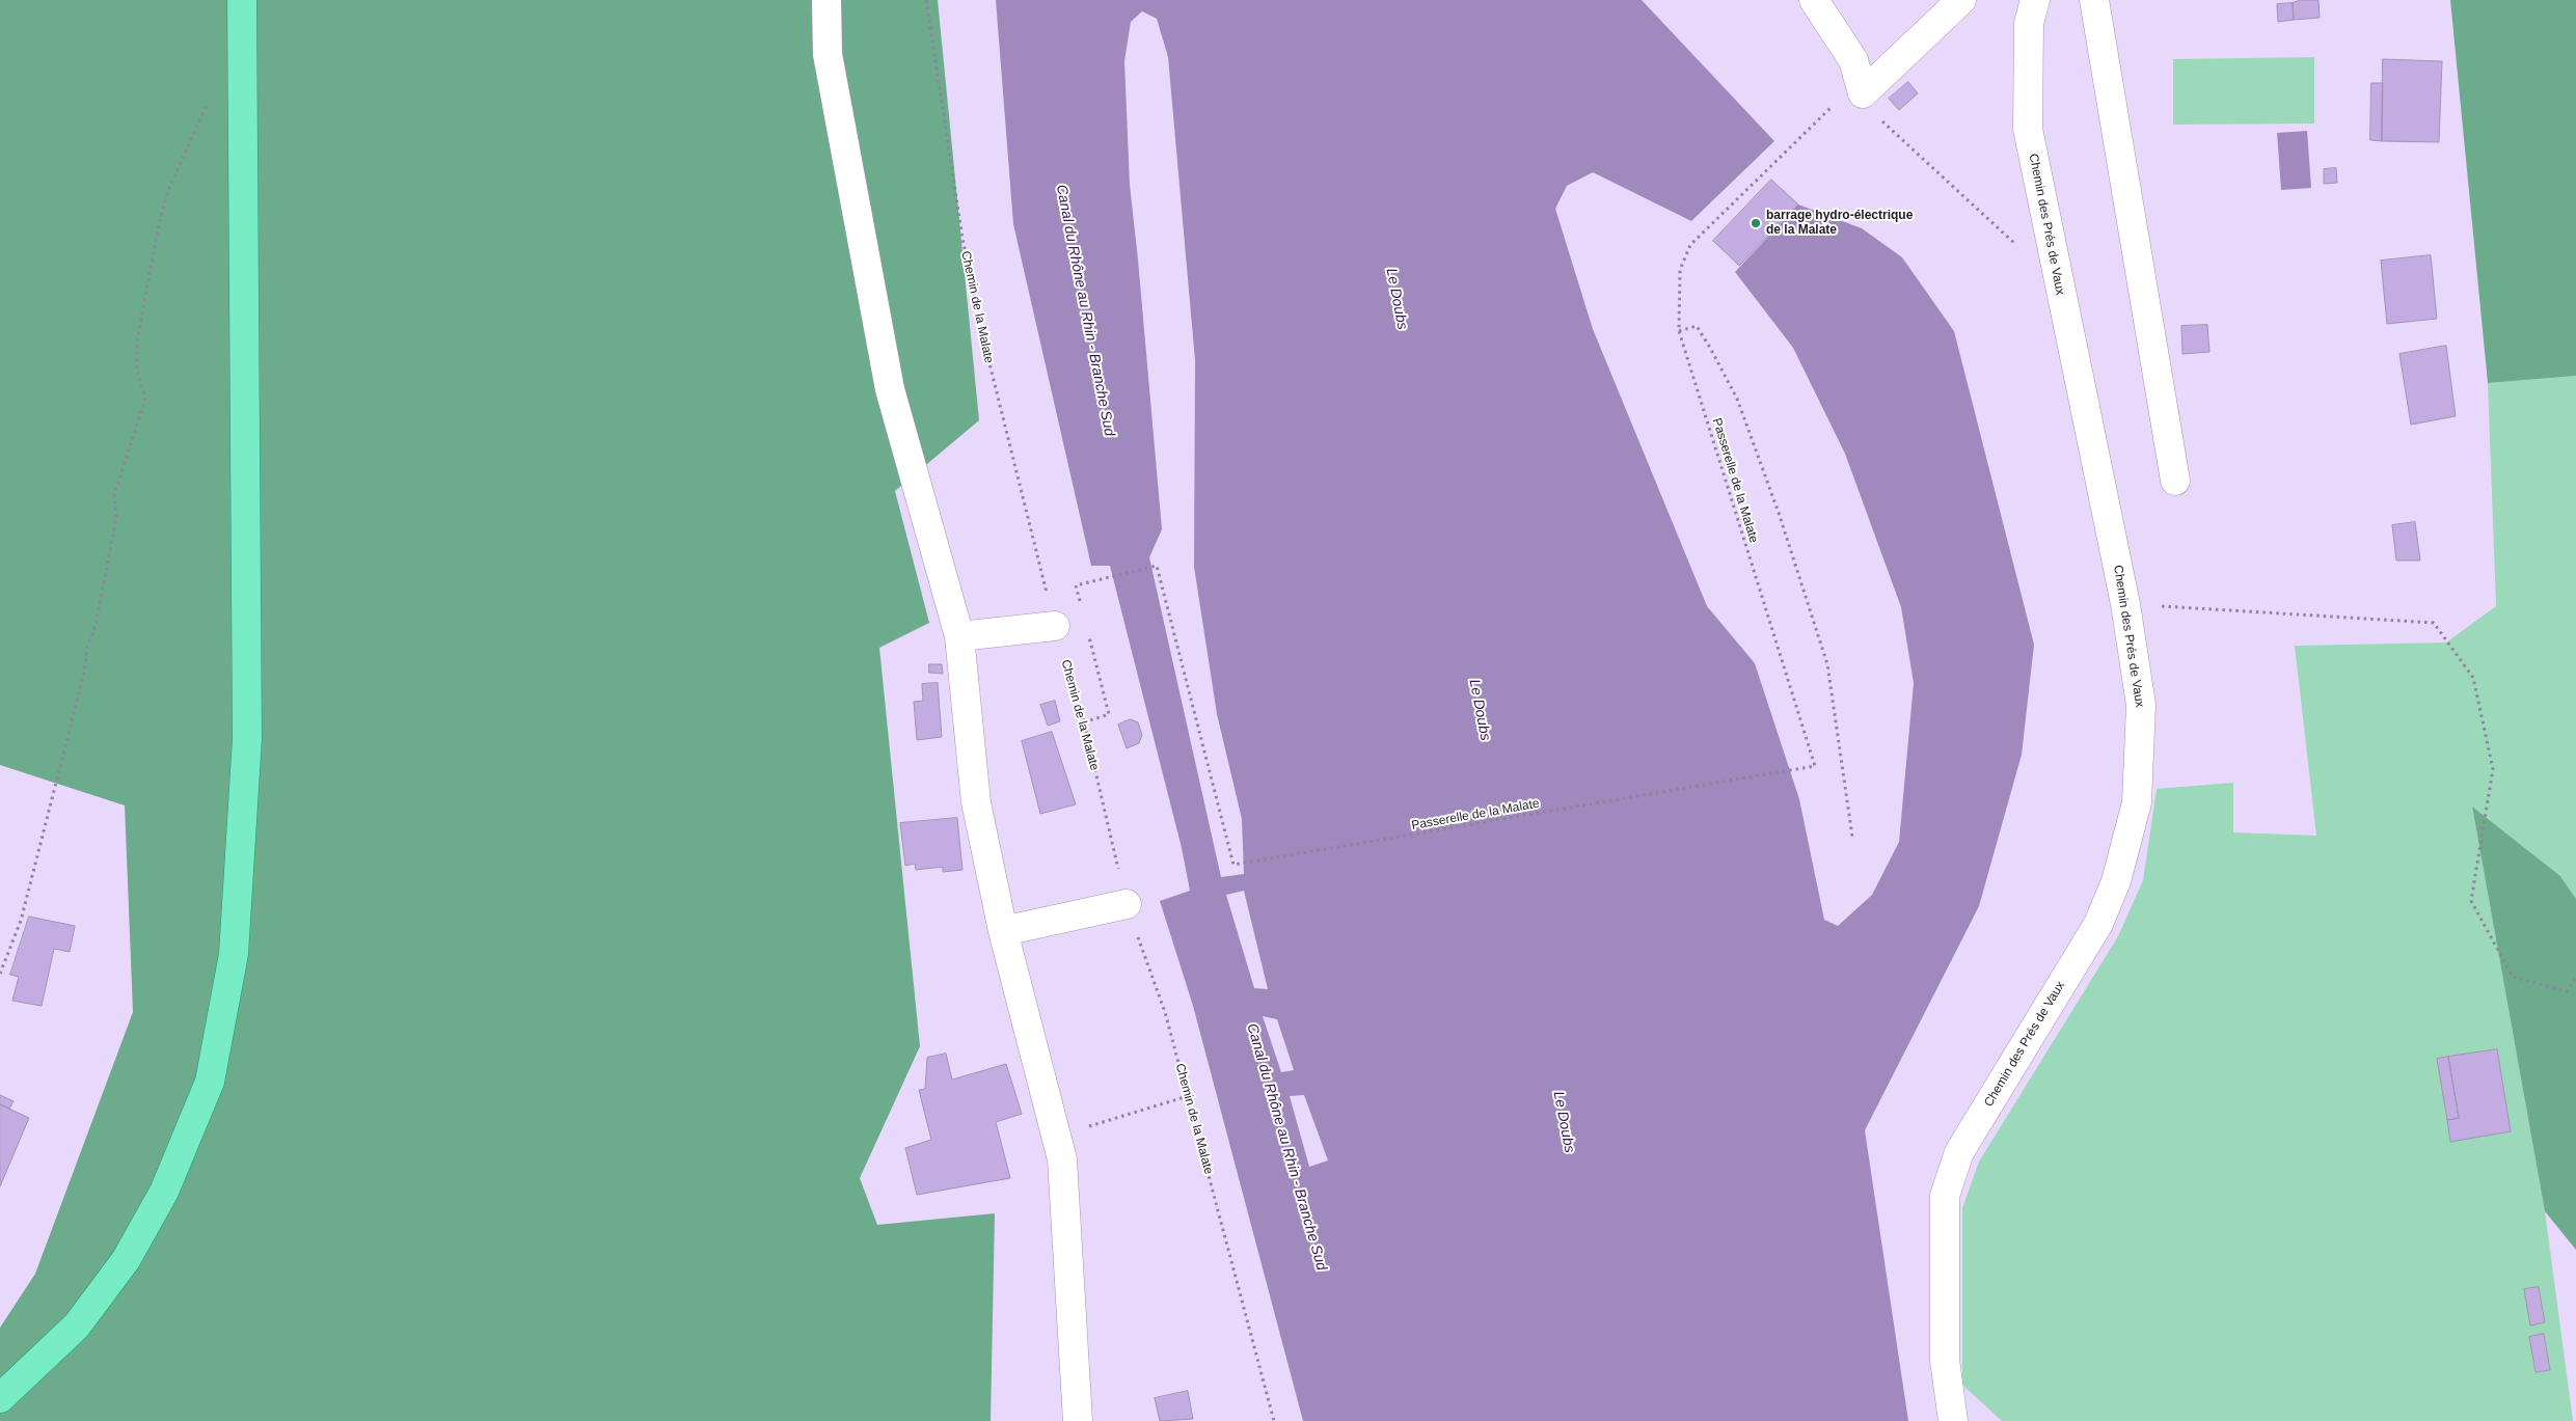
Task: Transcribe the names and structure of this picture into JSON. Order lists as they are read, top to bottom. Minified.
{"streets":{"street":["Chemin des Prés de Vaux"],"path":["Chemin de la Malate","Passerelle de la Malate"]},"water":["Le Doubs","Canal du Rhône au Rhin - Branche Sud"],"places":["barrage hydro-électrique de la Malate"]}
